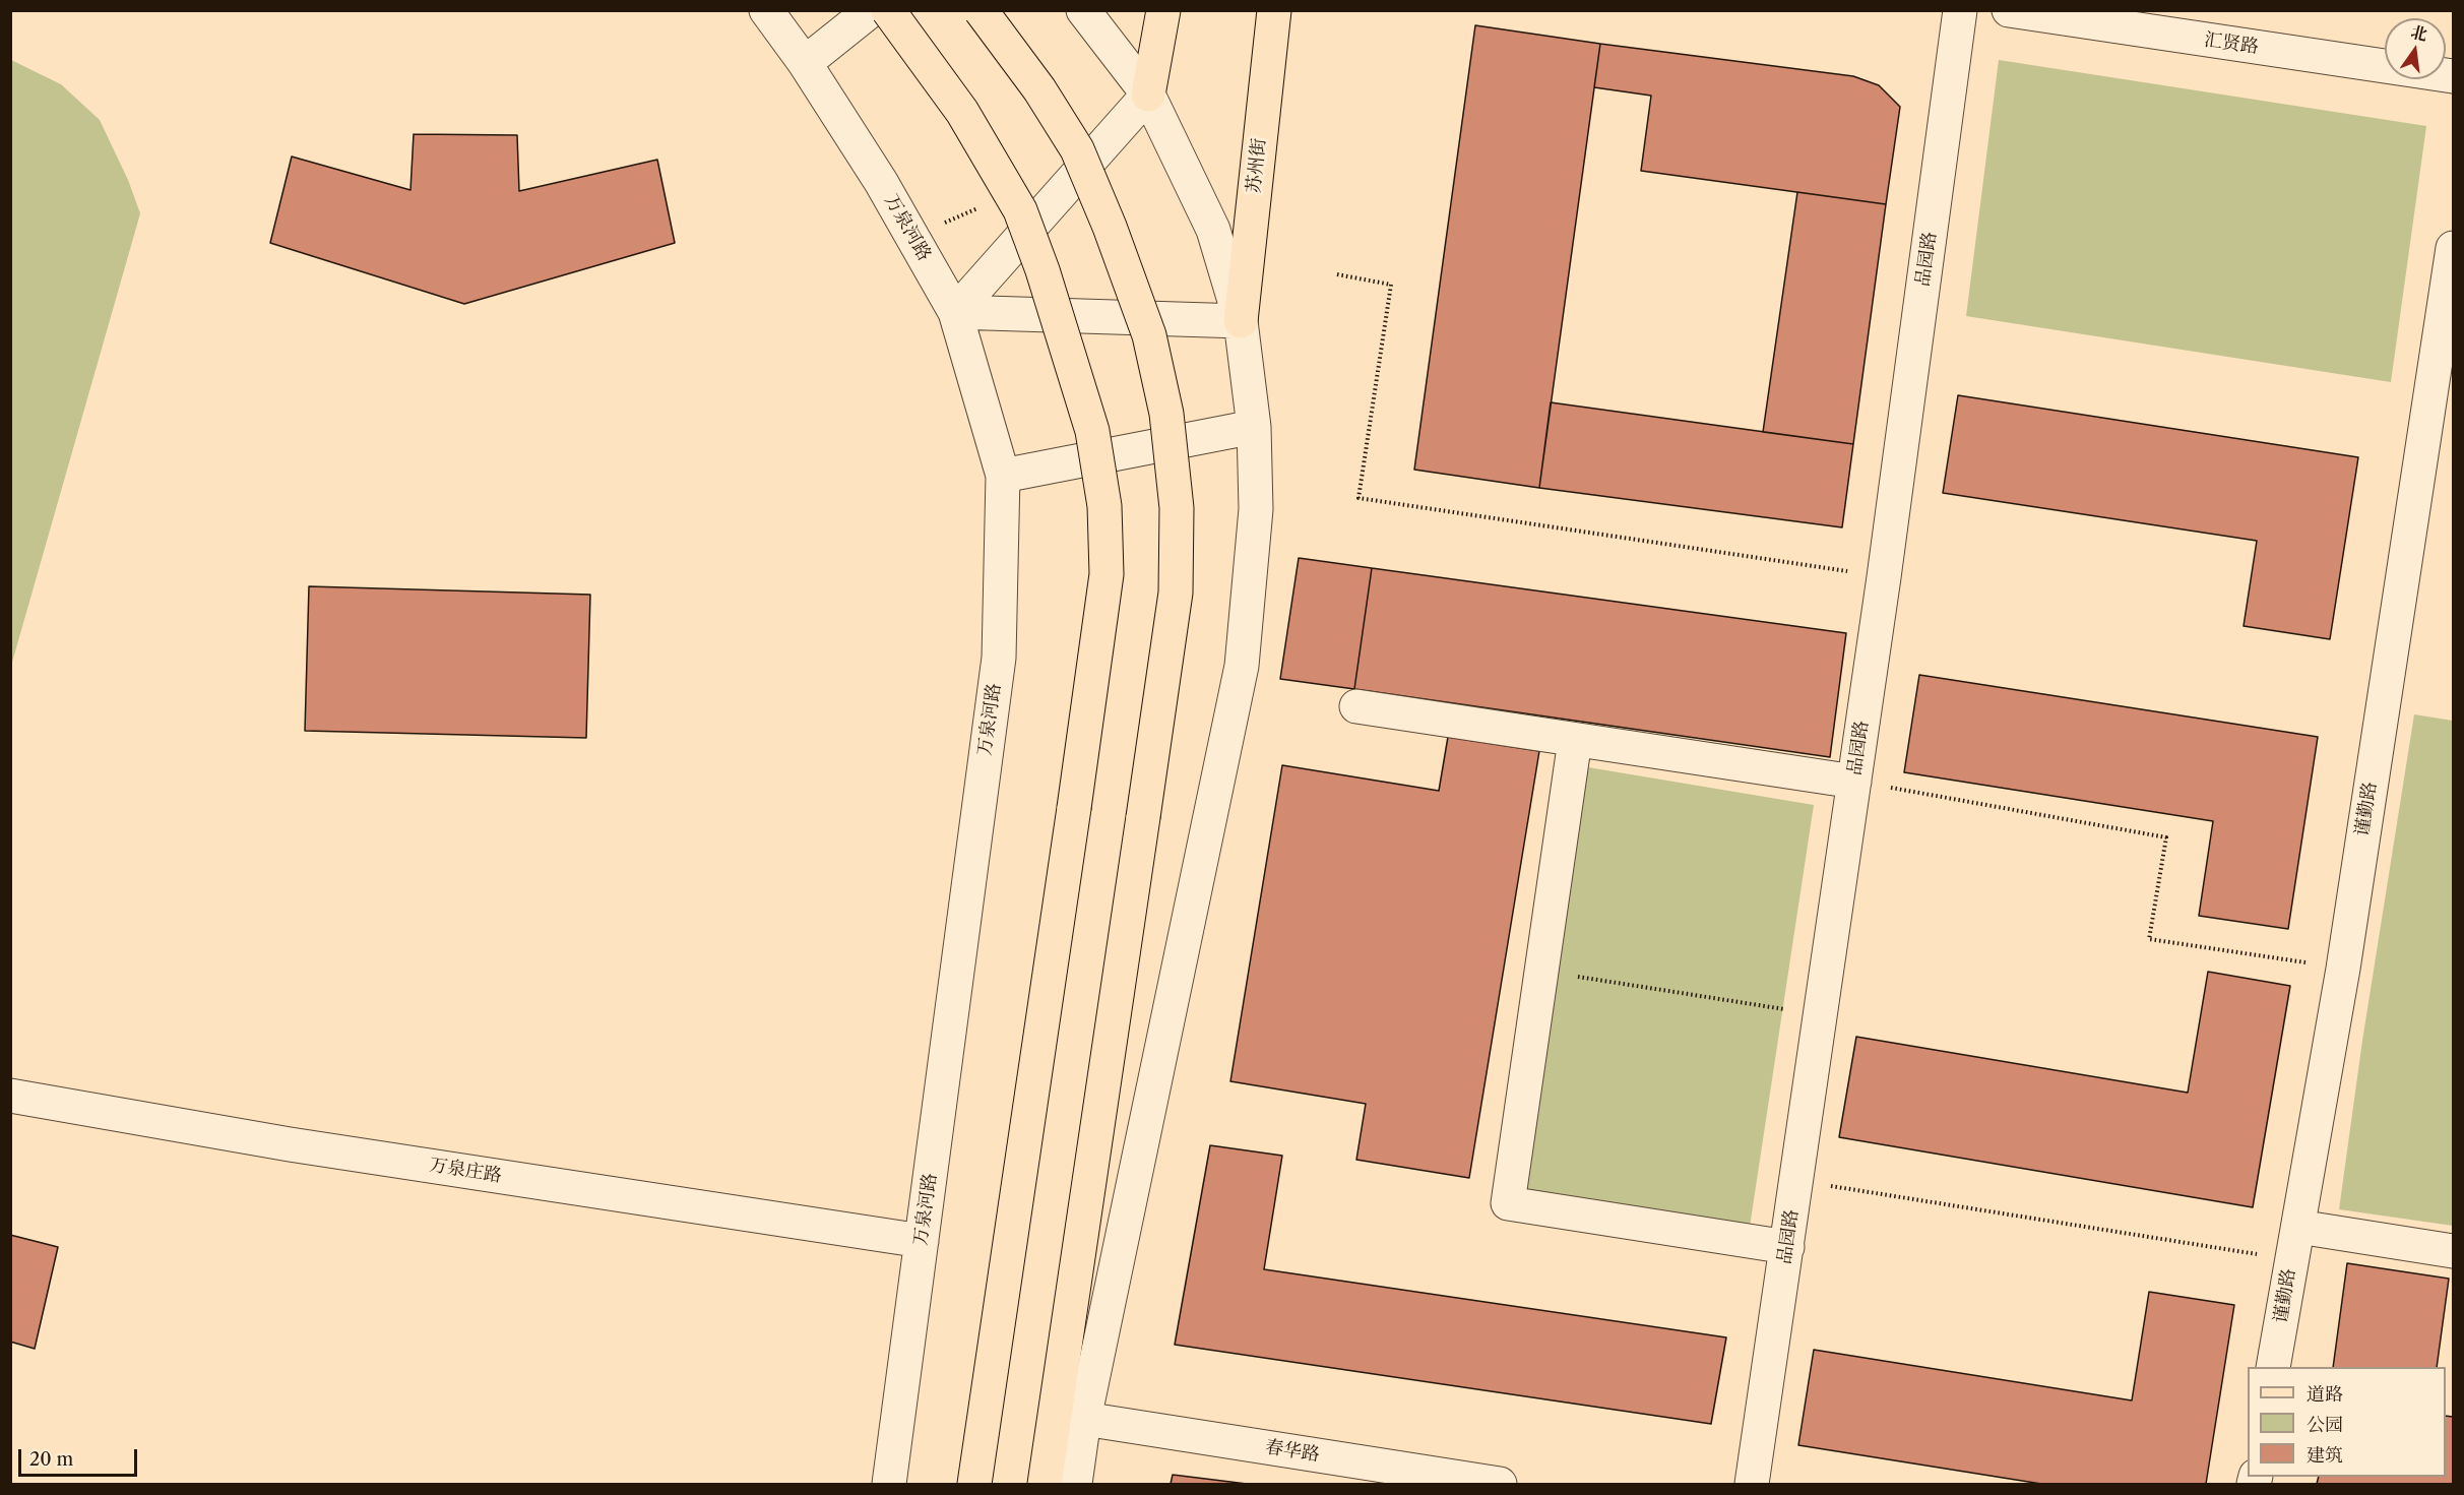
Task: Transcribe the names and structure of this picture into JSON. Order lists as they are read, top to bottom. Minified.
{"streets":{"main road":["苏州街"],"street":["汇贤路","万泉河路","品园路","谨勤路","万泉庄路","春华路"]},"crossings":[["万泉河路","万泉庄路"]],"legend":["道路","公园","建筑"],"scale_bar":"20 m","north":"top"}
